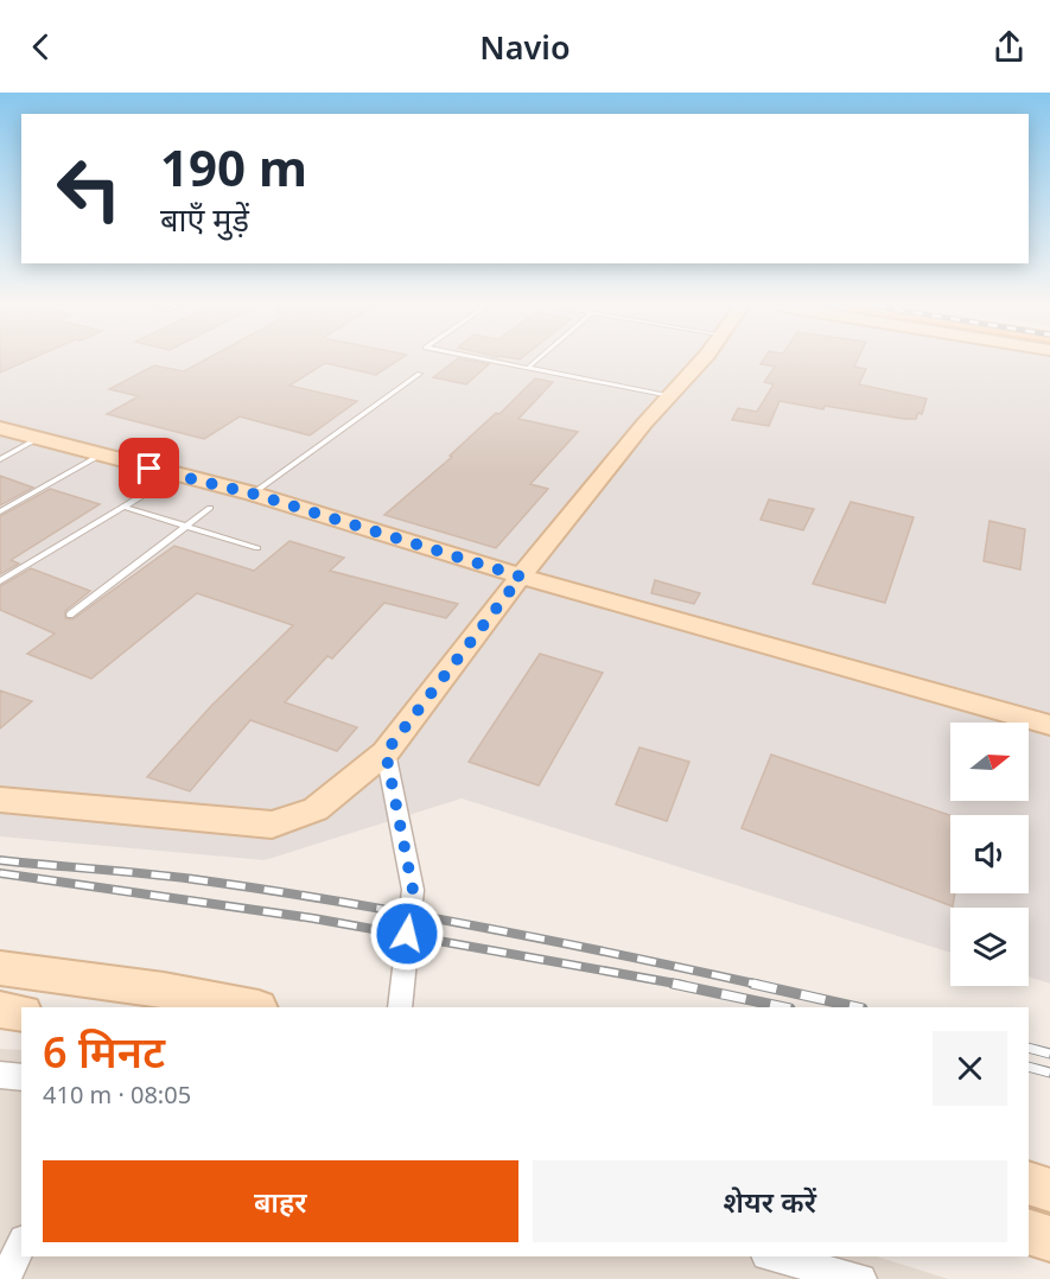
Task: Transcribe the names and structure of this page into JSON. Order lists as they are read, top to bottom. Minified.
{"north":"right","page":{"header":"Navio","turn":["190 m","बाएँ मुड़ें"],"heading":["6 मिनट","410 m · 08:05"],"buttons":["बाहर","शेयर करें"]}}
